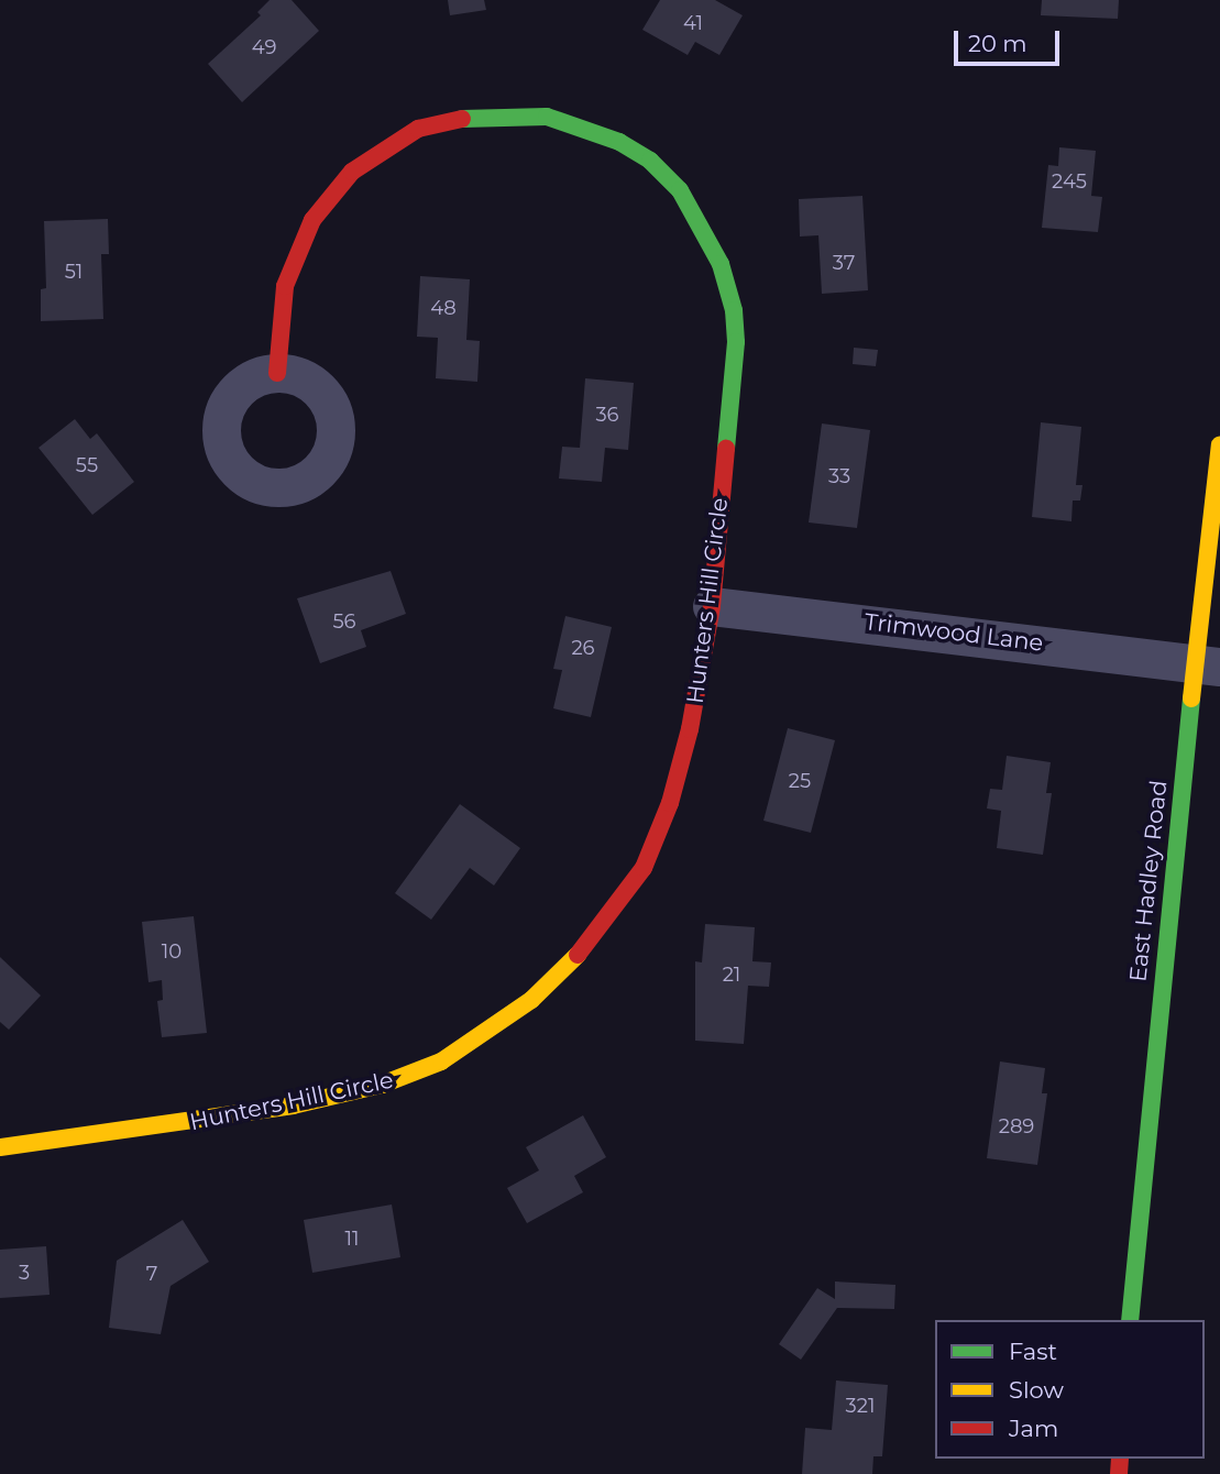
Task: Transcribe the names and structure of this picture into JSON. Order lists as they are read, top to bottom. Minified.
{"streets":{"street":["Hunters Hill Circle","Trimwood Lane","East Hadley Road"]},"crossings":[["Hunters Hill Circle","Trimwood Lane"],["Trimwood Lane","East Hadley Road"]],"house_numbers":["41","49","245","37","51","48","36","55","33","56","26","25","10","21","289","11","3","7","321"],"legend":["Fast","Slow","Jam"],"scale_bar":"20 m"}
